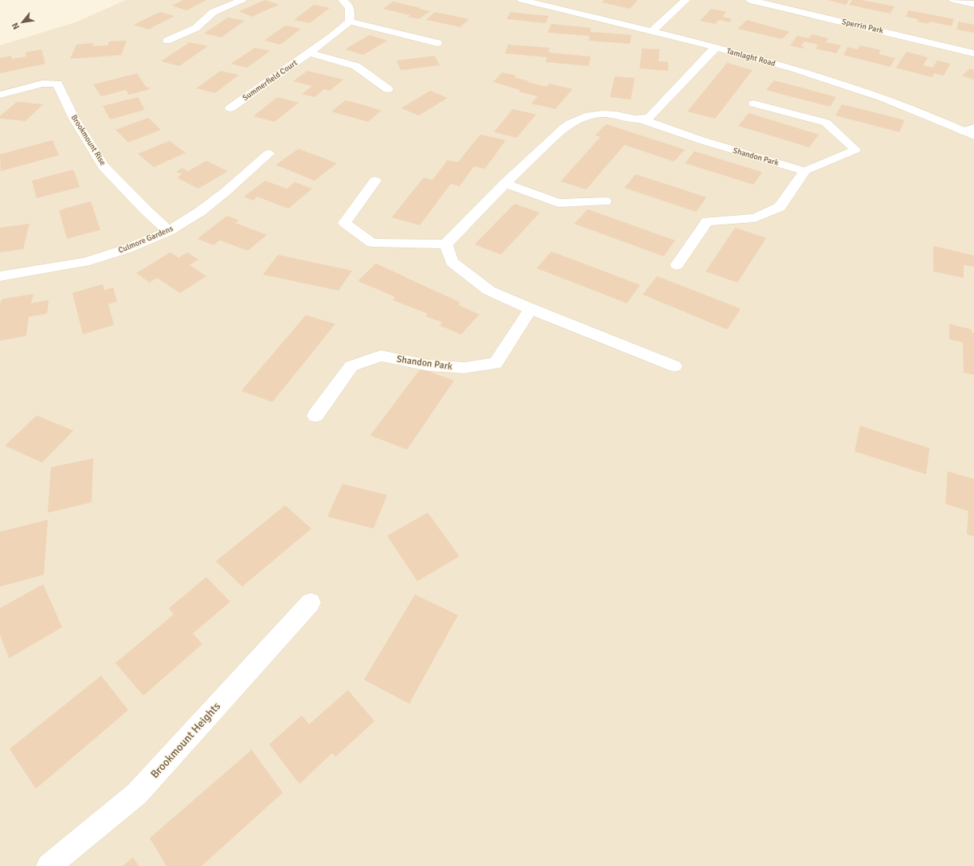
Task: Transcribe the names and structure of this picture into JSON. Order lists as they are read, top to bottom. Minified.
{"streets":{"street":["Sperrin Park","Tamlaght Road","Summerfield Court","Brookmount Rise","Shandon Park","Culmore Gardens","Brookmount Heights"]},"crossings":[["Brookmount Rise","Culmore Gardens"]],"north":"bottom left"}
